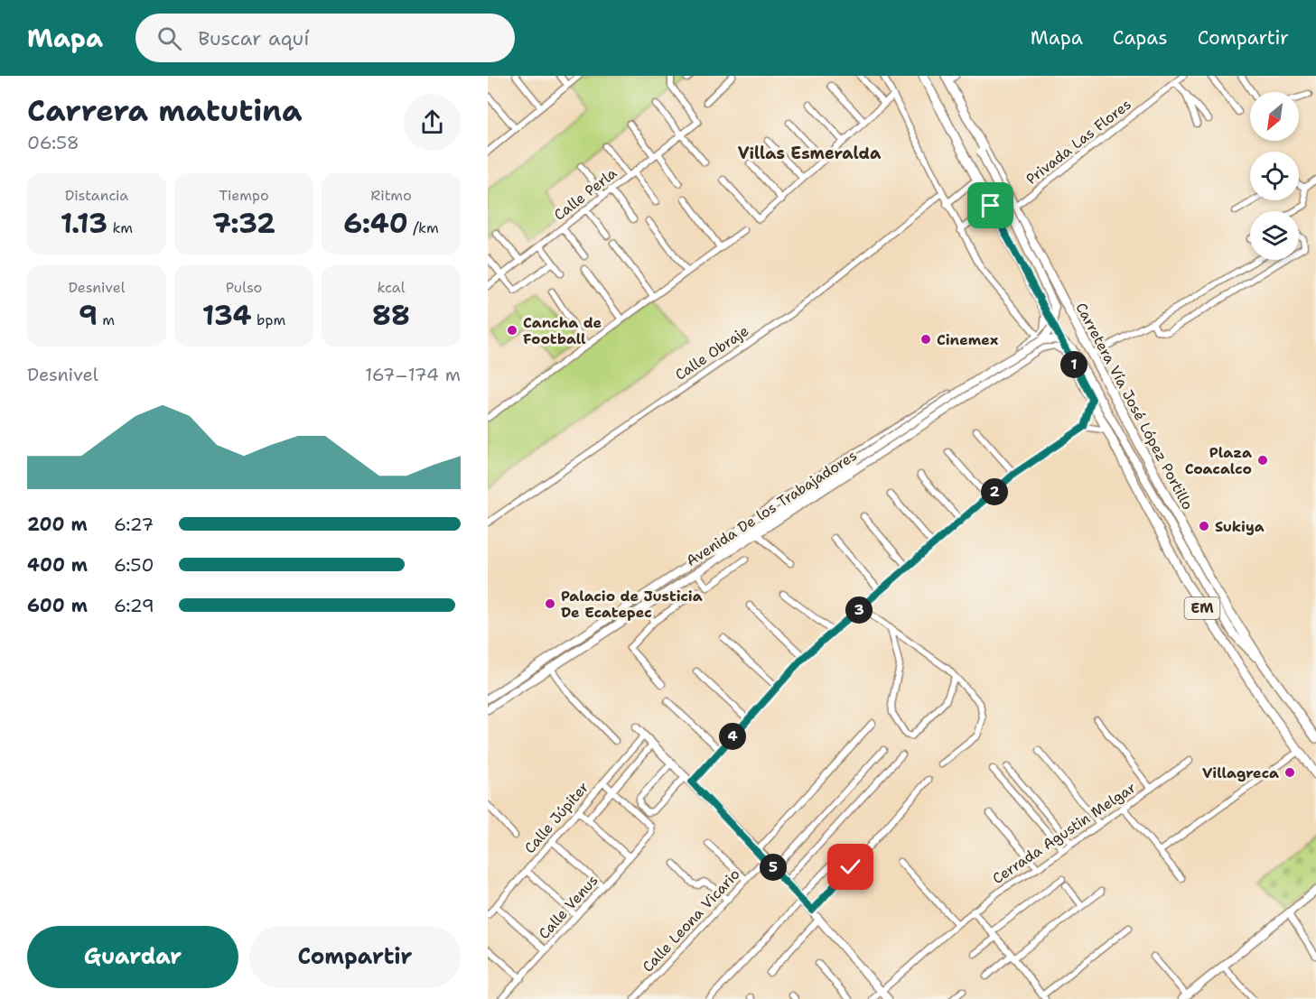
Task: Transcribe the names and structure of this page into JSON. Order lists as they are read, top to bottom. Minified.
{"streets":{"main road":["Carretera Vía José López Portillo","Avenida De los Trabajadores","EM"],"street":["Privada Las Flores","Calle Perla","Calle Obraje","Calle Júpiter","Cerrada Agustin Melgar","Calle Venus","Calle Leona Vicario"]},"crossings":[["Privada Las Flores","Carretera Vía José López Portillo"]],"districts":["Villas Esmeralda"],"places":["Cancha de Football","Cinemex","Plaza Coacalco","Sukiya","Palacio de Justicia De Ecatepec","Villagreca"],"north":"bottom left","page":{"header":"Mapa","search":"Buscar aquí","nav":["Mapa","Capas","Compartir"],"heading":["Carrera matutina","06:58"],"stats":[["Distancia","1.13 km"],["Tiempo","7:32"],["Ritmo","6:40 /km"],["Desnivel","9 m"],["Pulso","134 bpm"],["kcal","88"]],"pins":["1","2","3","4","5"],"chart":["Desnivel","167–174 m"],"list":[{"name":"200 m","note":"6:27"},{"name":"400 m","note":"6:50"},{"name":"600 m","note":"6:29"}],"buttons":["Guardar","Compartir"]}}
